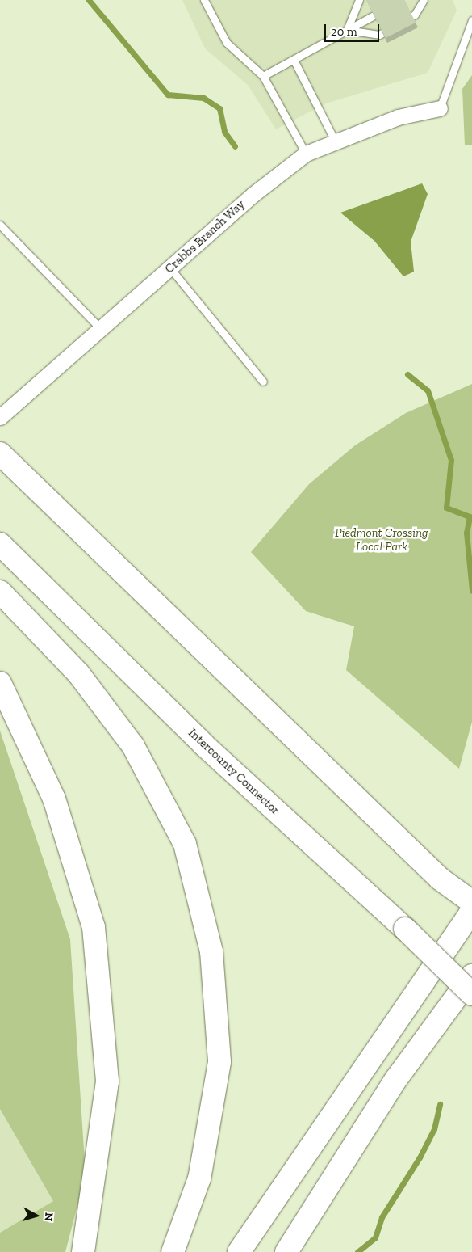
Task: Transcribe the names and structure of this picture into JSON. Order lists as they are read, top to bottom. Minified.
{"streets":{"highway":["Intercounty Connector"],"street":["Crabbs Branch Way"]},"parks":["Piedmont Crossing Local Park"],"scale_bar":"20 m","north":"right"}
